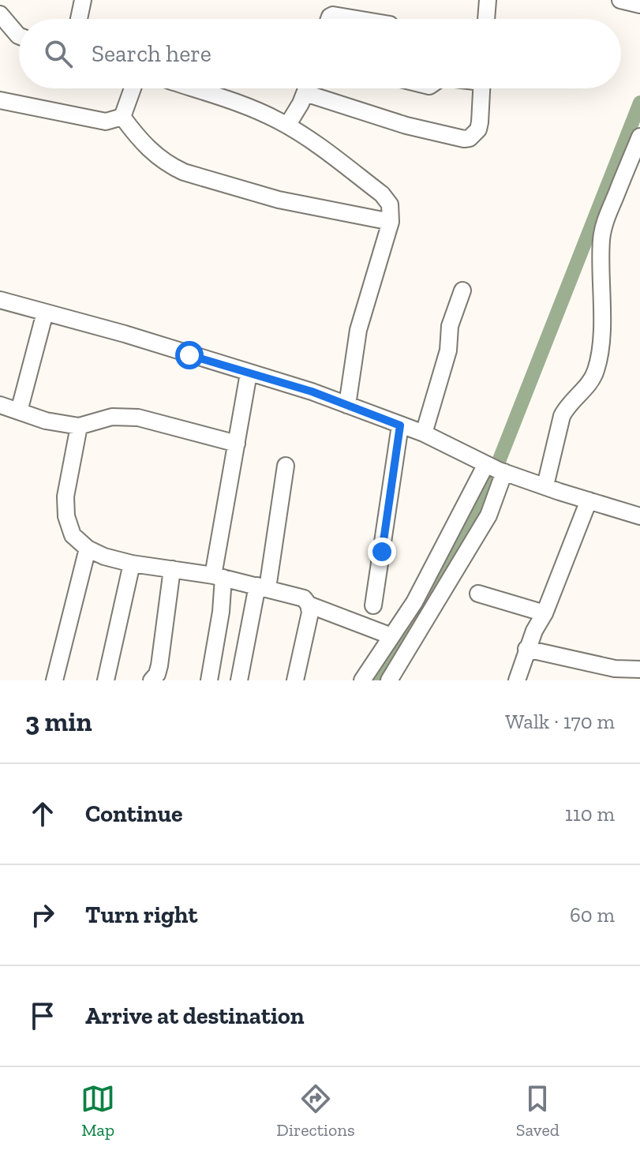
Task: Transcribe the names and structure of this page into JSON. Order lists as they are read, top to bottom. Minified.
{"page":{"search":"Search here","heading":["3 min","Walk · 170 m"],"list":[["Continue","110 m"],["Turn right","60 m"],"Arrive at destination"],"nav":["Map","Directions","Saved"]}}
